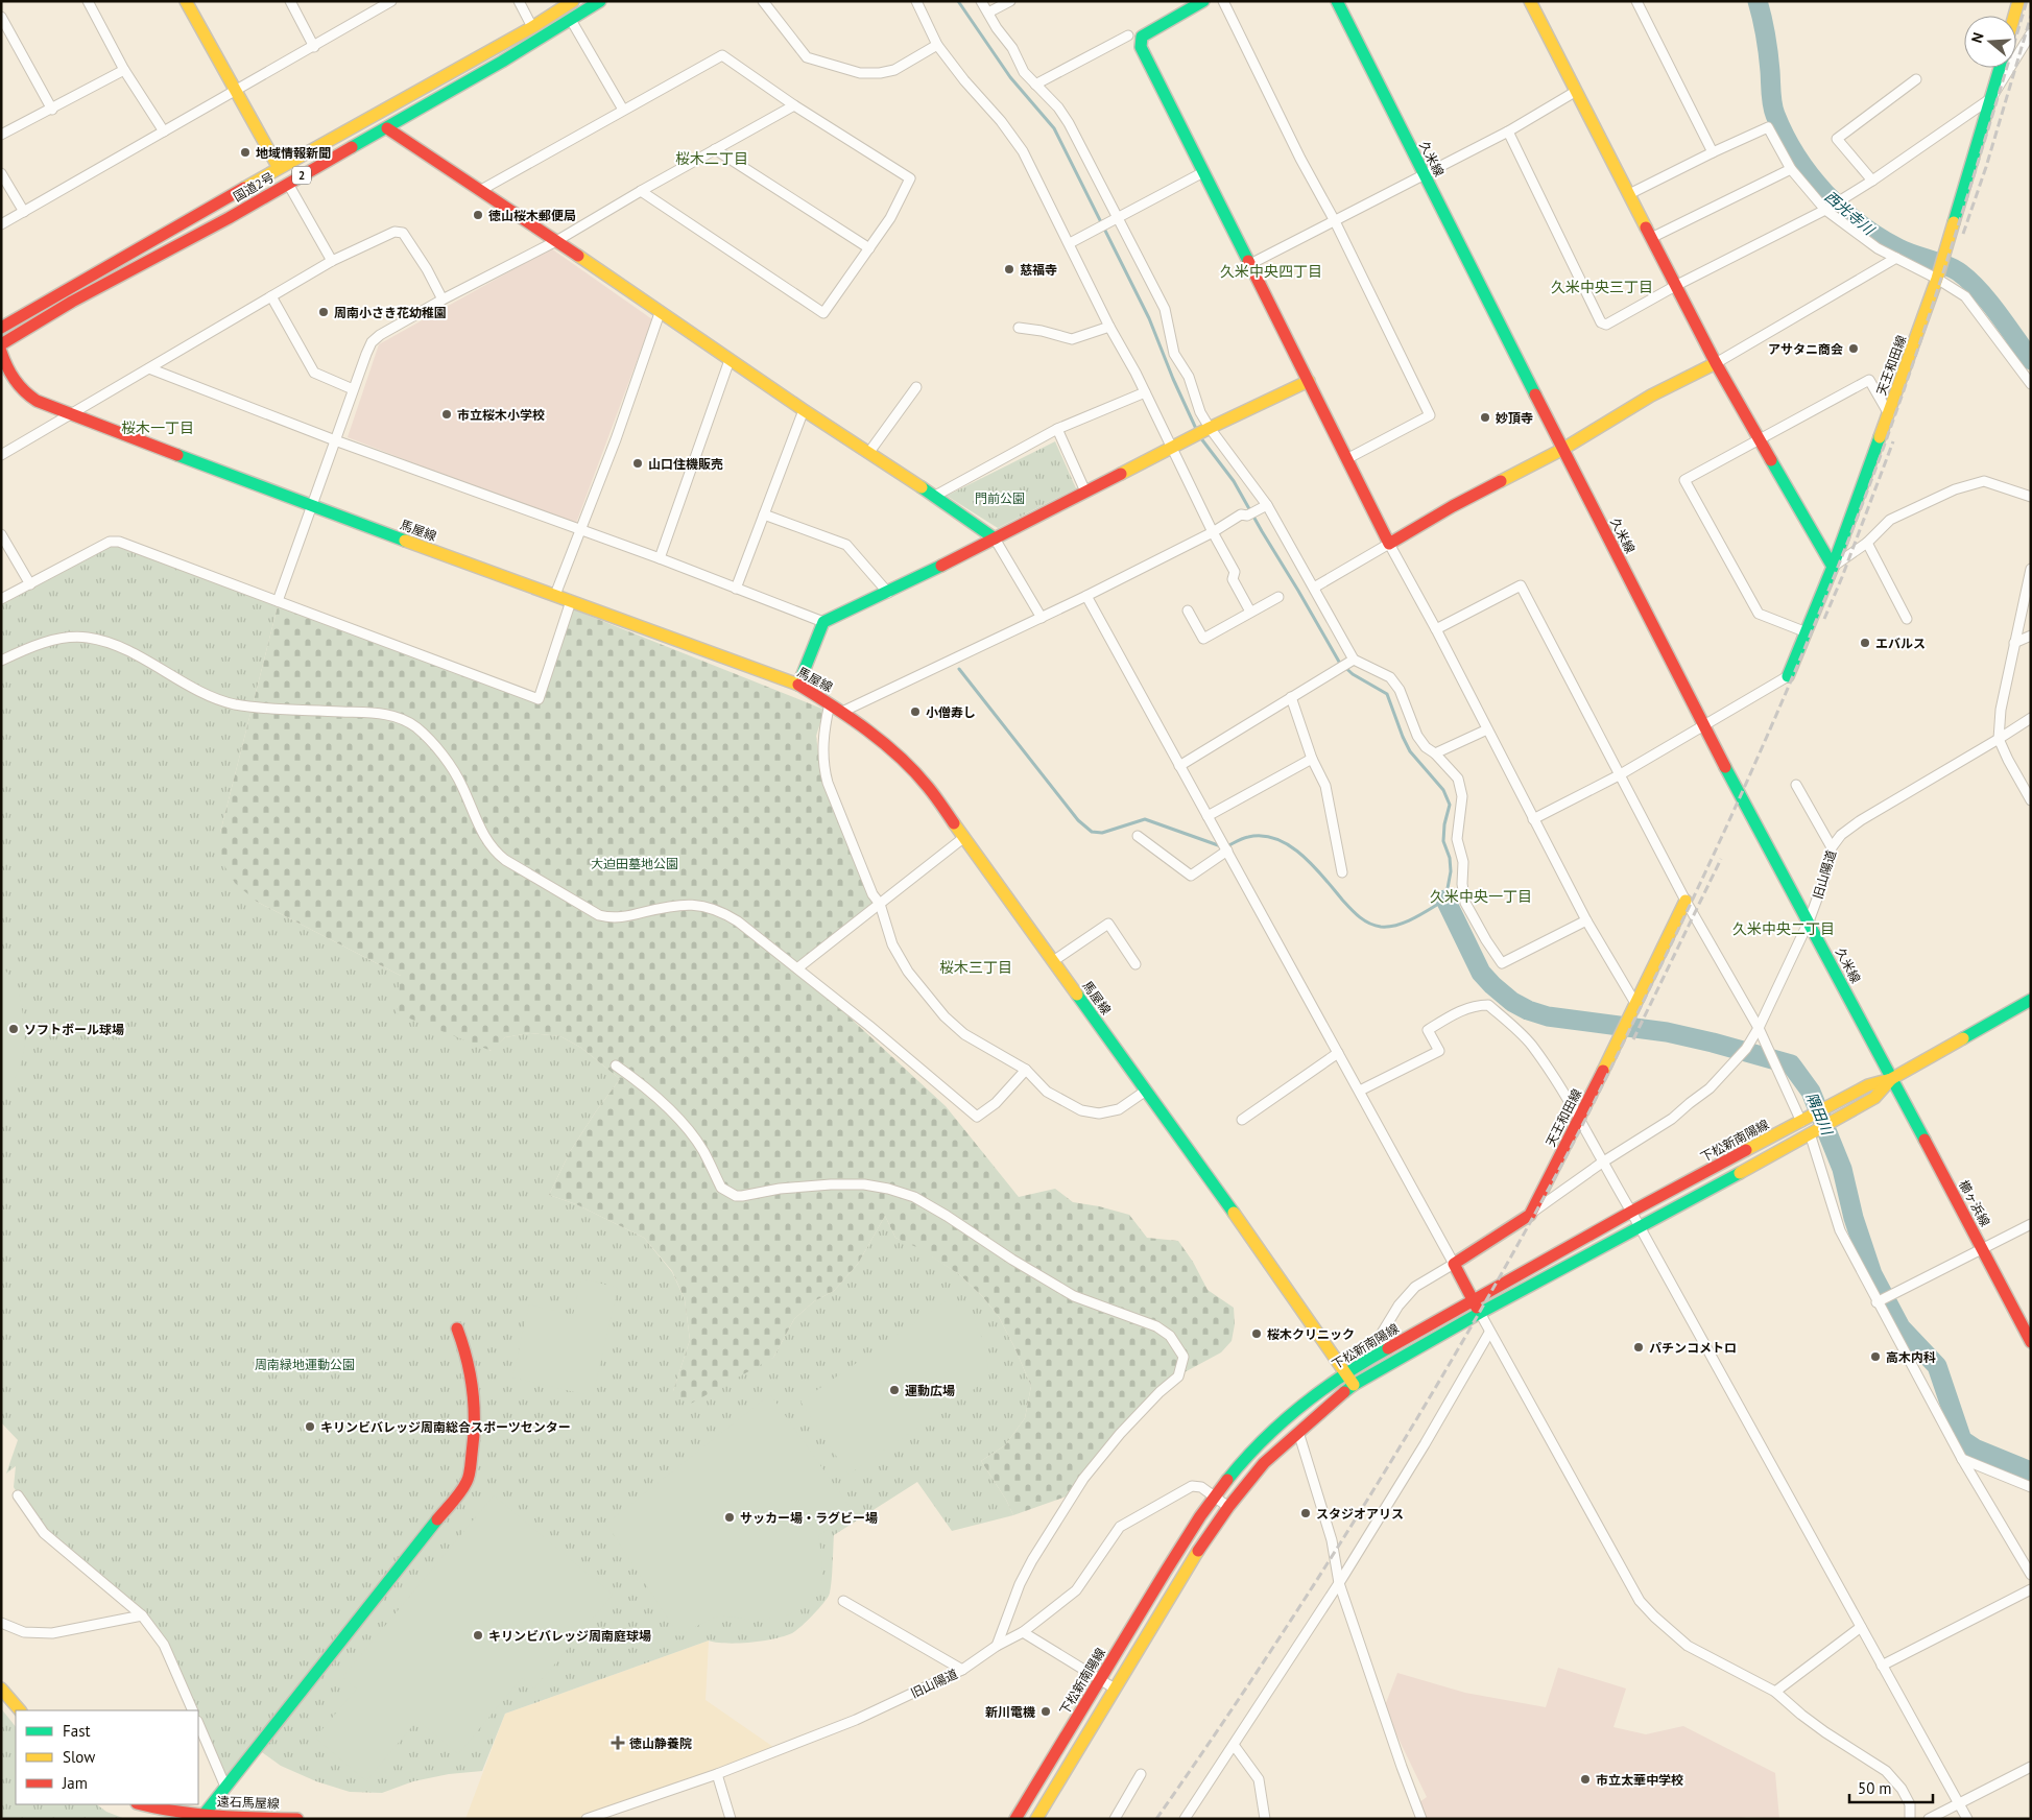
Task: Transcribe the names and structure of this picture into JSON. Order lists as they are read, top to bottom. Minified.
{"streets":{"main road":["久米線","2","国道2号","天王和田線","馬屋線","下松新南陽線","櫛ヶ浜線","遠石馬屋線"],"street":["旧山陽道"]},"crossings":[["久米線","旧山陽道"],["久米線","下松新南陽線"],["久米線","櫛ヶ浜線"],["天王和田線","旧山陽道"],["馬屋線","下松新南陽線"],["旧山陽道","下松新南陽線"],["下松新南陽線","櫛ヶ浜線"]],"districts":["桜木二丁目","久米中央四丁目","久米中央三丁目","桜木一丁目","久米中央一丁目","久米中央二丁目","桜木三丁目"],"water":["西光寺川","隅田川"],"parks":["門前公園","大迫田墓地公園","周南緑地運動公園"],"places":{"other":["地域情報新聞","徳山桜木郵便局","慈福寺","周南小さき花幼稚園","アサタニ商会","市立桜木小学校","妙頂寺","山口住機販売","エバルス","小僧寿し","ソフトボール球場","桜木クリニック","パチンコメトロ","高木内科","運動広場","キリンビバレッジ周南総合スポーツセンター","スタジオアリス","サッカー場・ラグビー場","キリンビバレッジ周南庭球場","新川電機","市立太華中学校"],"health":["徳山静養院"]},"legend":["Fast","Slow","Jam"],"scale_bar":"50 m","north":"left"}
